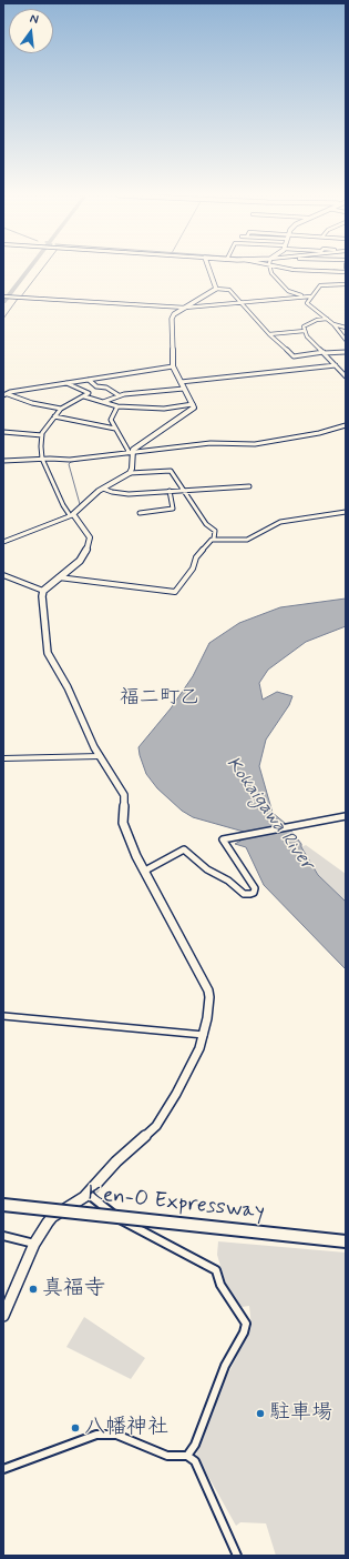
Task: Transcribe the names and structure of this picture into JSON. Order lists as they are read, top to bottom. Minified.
{"streets":{"highway":["Ken-O Expressway"]},"districts":["福二町乙"],"water":["Kokaigawa River"],"places":["真福寺","駐車場","八幡神社"],"north":"top"}
